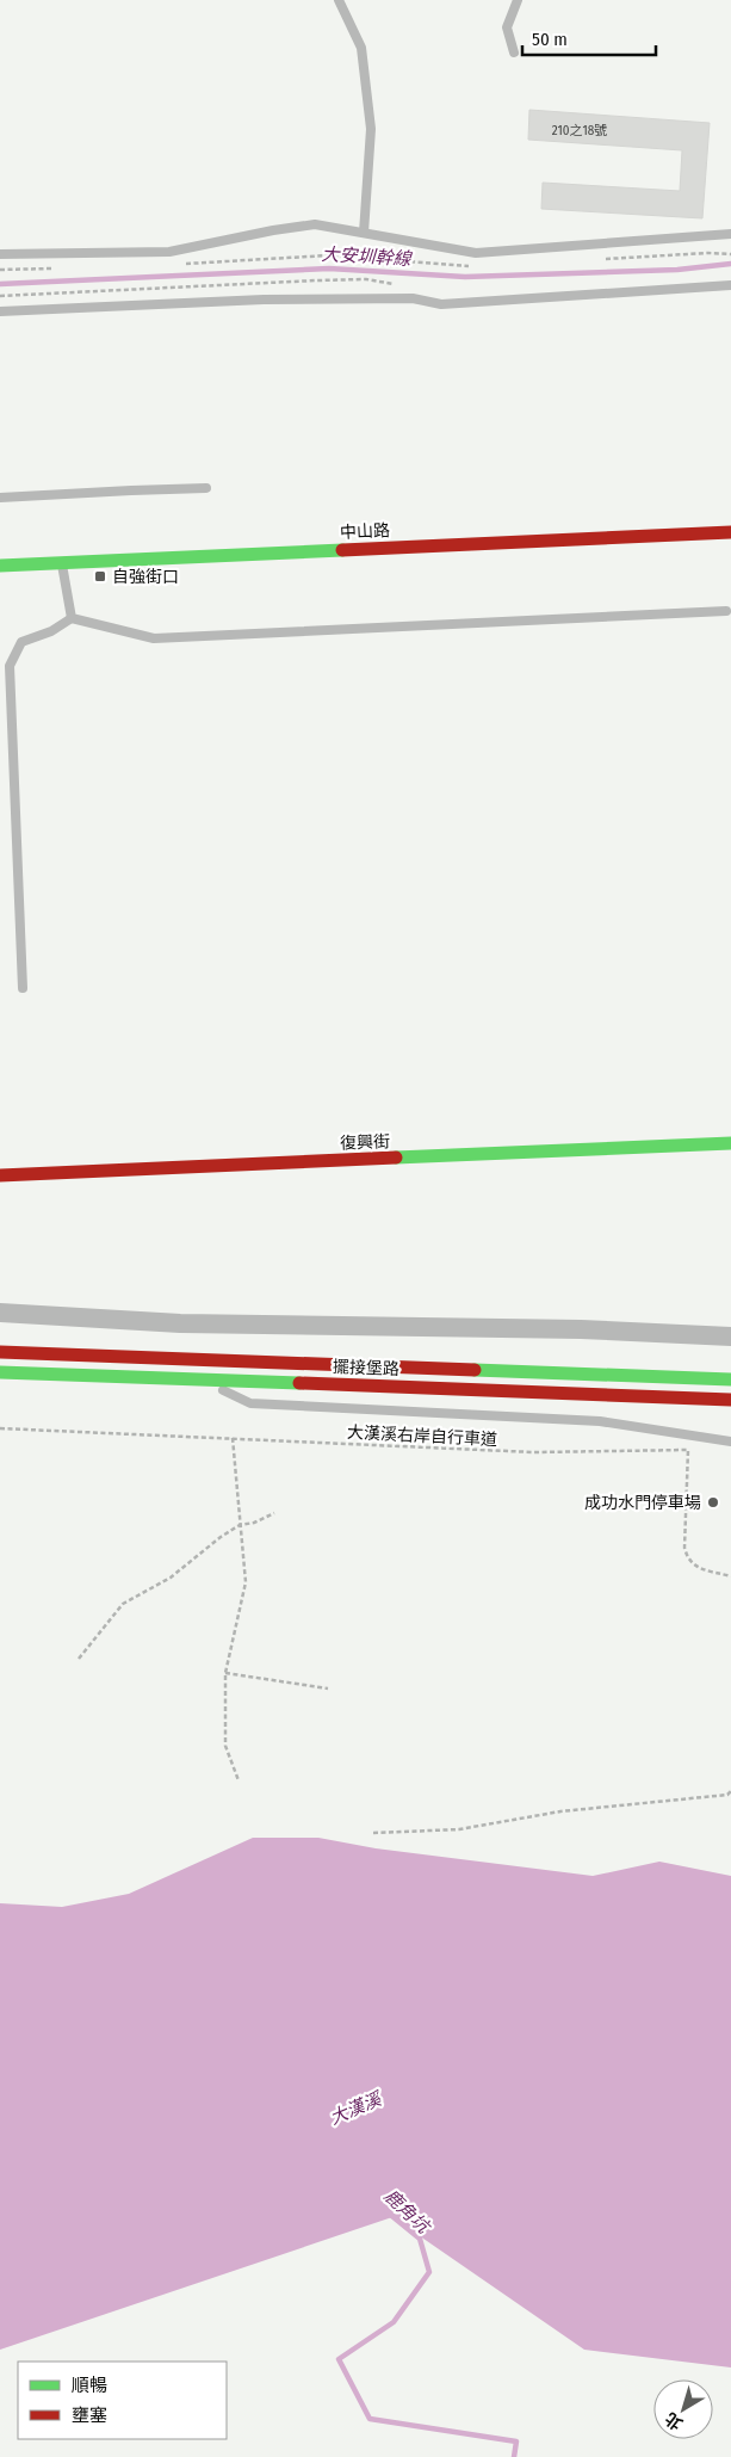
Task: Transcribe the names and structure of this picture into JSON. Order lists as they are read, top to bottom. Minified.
{"streets":{"street":["中山路","復興街","擺接堡路"],"path":["大漢溪右岸自行車道"]},"water":["大安圳幹線","大漢溪","鹿角坑"],"places":{"transit":["自強街口"],"other":["成功水門停車場"]},"house_numbers":["210之18號"],"legend":["順暢","壅塞"],"scale_bar":"50 m","north":"bottom left"}
